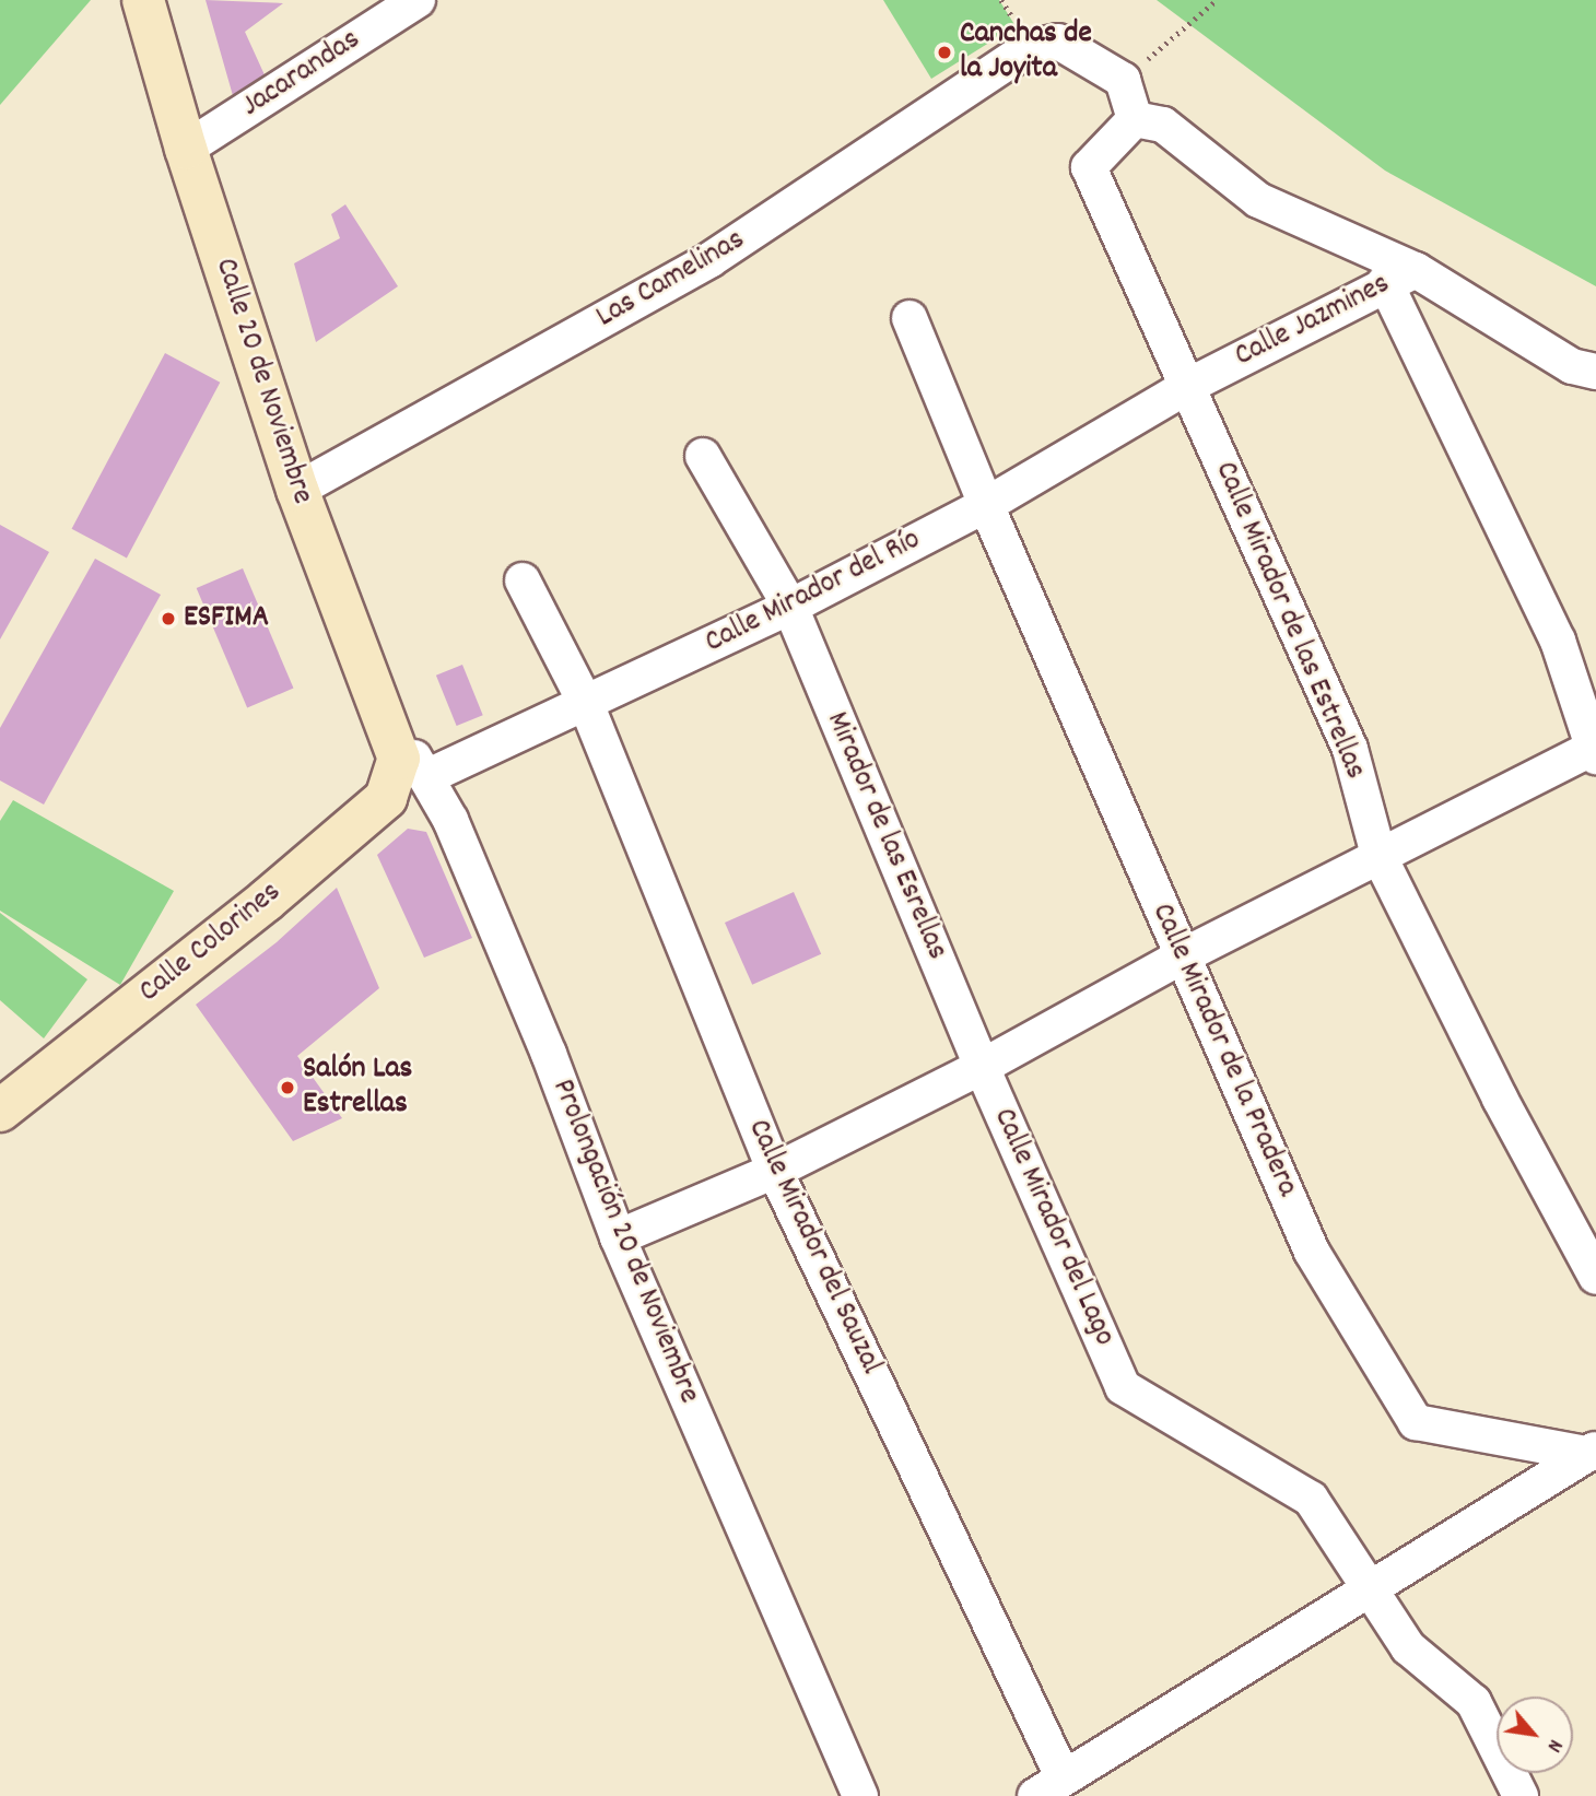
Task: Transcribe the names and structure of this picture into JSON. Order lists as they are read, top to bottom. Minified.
{"streets":{"main road":["Calle 20 de Noviembre","Calle Colorines"],"street":["Jacarandas","Las Camelinas","Calle Jazmines","Calle Mirador del Río","Calle Mirador de las Estrellas","Mirador de las Esrellas","Calle Mirador de la Pradera","Calle Mirador del Lago","Prolongación 20 de Noviembre","Calle Mirador del Sauzal"]},"crossings":[["Jacarandas","Calle 20 de Noviembre"],["Las Camelinas","Calle 20 de Noviembre"],["Calle Jazmines","Calle Mirador del Río"],["Calle Jazmines","Calle Mirador de las Estrellas"],["Calle 20 de Noviembre","Calle Mirador del Río"],["Calle 20 de Noviembre","Prolongación 20 de Noviembre"],["Calle Mirador del Río","Calle Mirador de las Estrellas"],["Calle Mirador del Río","Mirador de las Esrellas"],["Calle Mirador del Río","Calle Mirador de la Pradera"],["Calle Mirador del Río","Prolongación 20 de Noviembre"],["Calle Mirador del Río","Calle Mirador del Sauzal"],["Mirador de las Esrellas","Calle Mirador del Lago"]],"places":["Canchas de la Joyita","ESFIMA","Salón Las Estrellas"],"north":"bottom right"}
